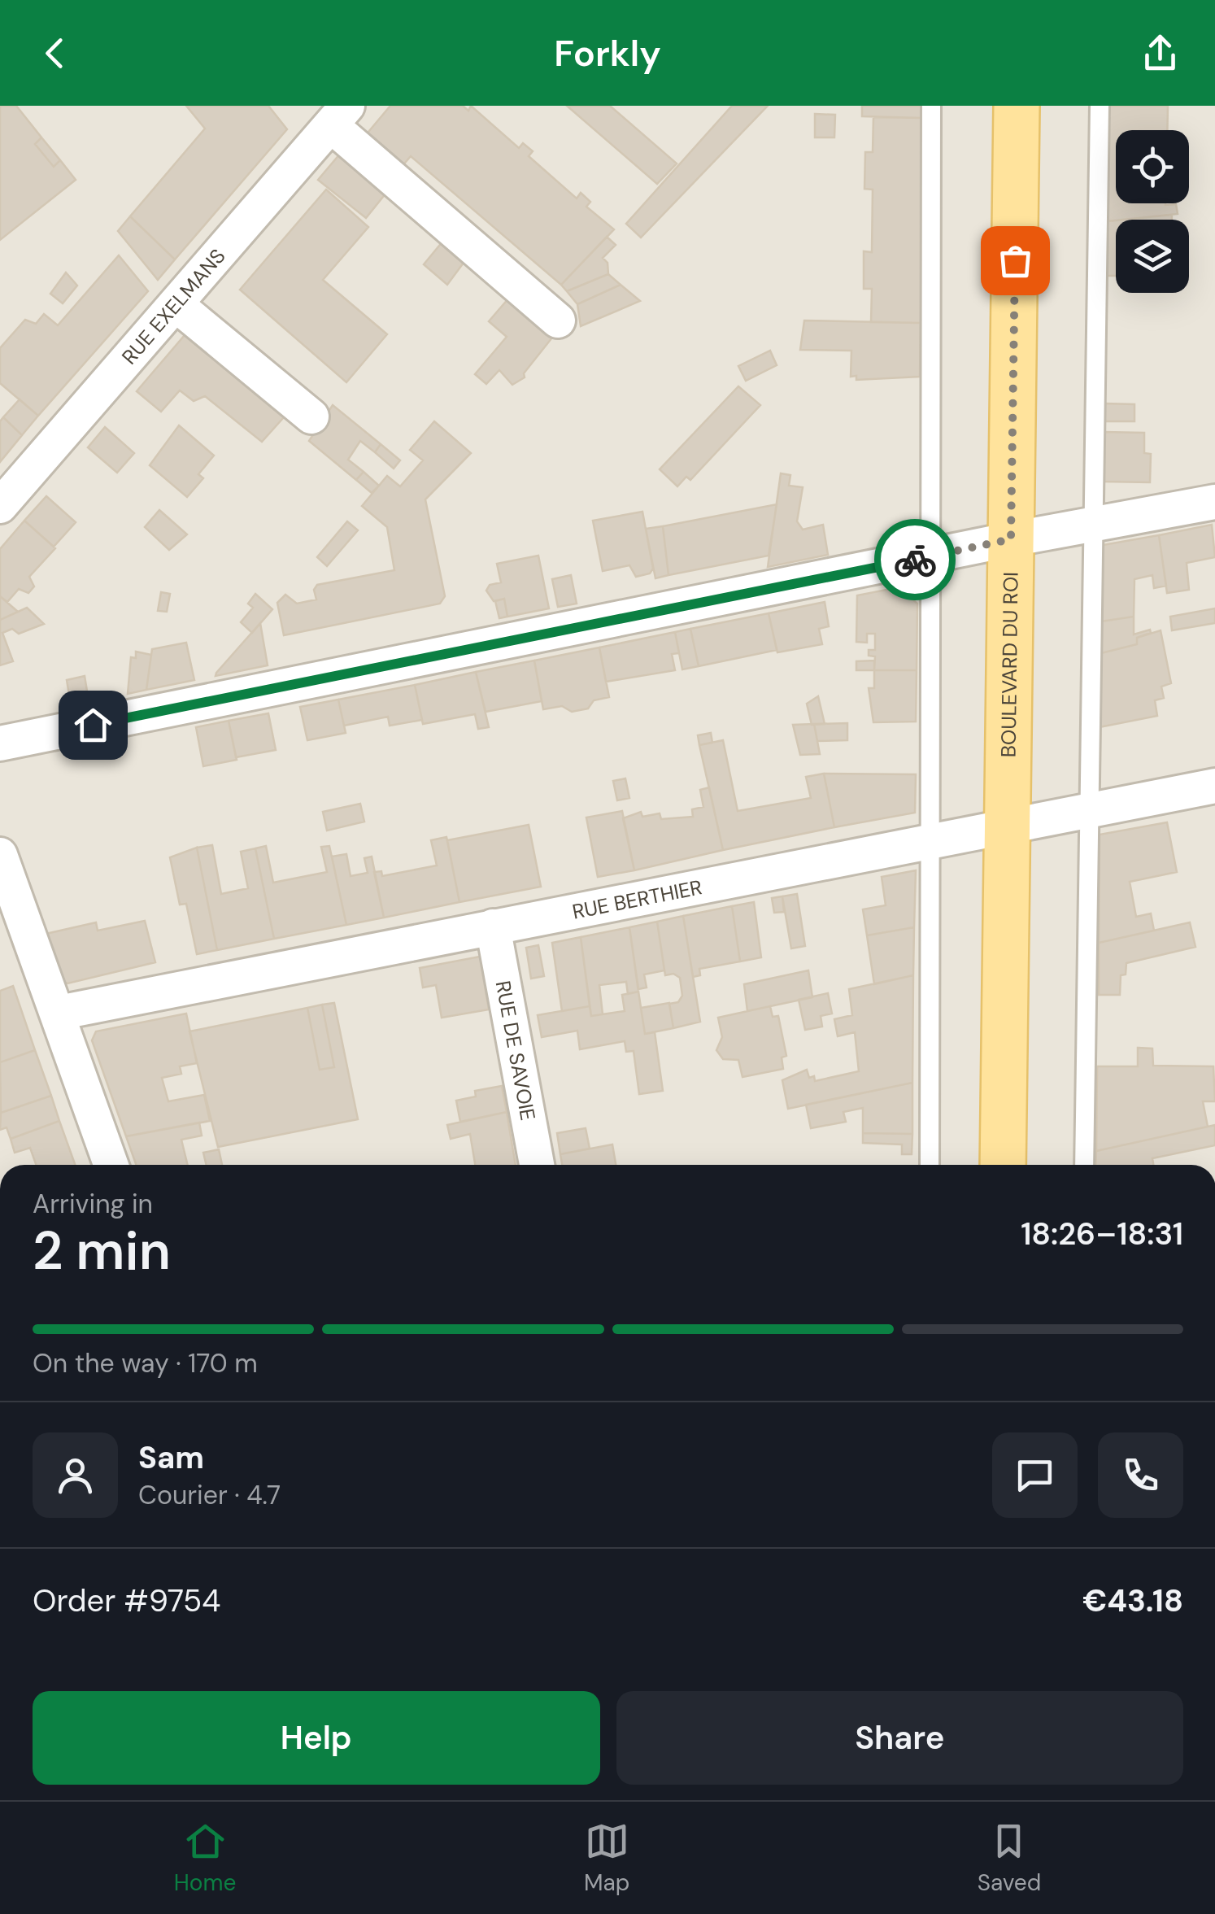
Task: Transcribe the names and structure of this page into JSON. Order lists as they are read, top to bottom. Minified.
{"streets":{"main road":["BOULEVARD DU ROI"],"street":["RUE EXELMANS","RUE BERTHIER","RUE DE SAVOIE"]},"crossings":[["BOULEVARD DU ROI","RUE BERTHIER"],["RUE BERTHIER","RUE DE SAVOIE"]],"page":{"header":"Forkly","heading":["2 min","Arriving in","18:26–18:31"],"panel":["Sam","Courier · 4.7","Order #9754","€43.18"],"bar":"On the way · 170 m","buttons":["Help","Share"],"tabs":["Home","Map","Saved"]}}
